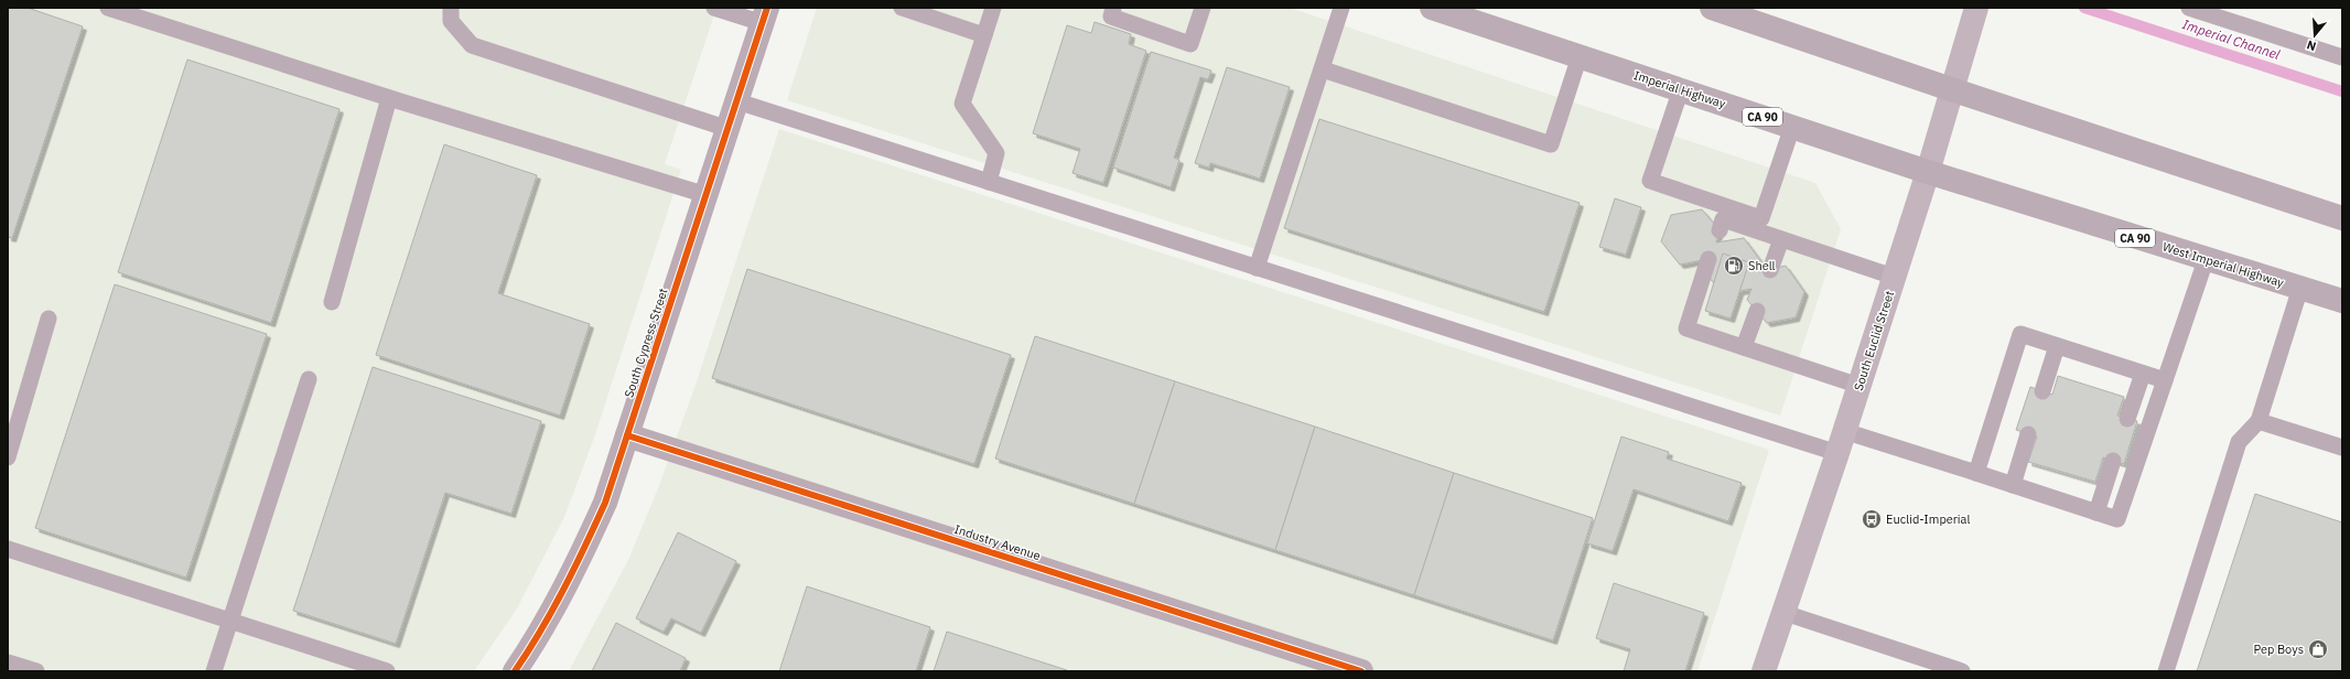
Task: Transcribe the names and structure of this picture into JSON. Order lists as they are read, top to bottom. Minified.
{"streets":{"main road":["Imperial Highway","CA 90","West Imperial Highway","South Euclid Street"],"street":["South Cypress Street","Industry Avenue"]},"crossings":[["Imperial Highway","West Imperial Highway"],["Imperial Highway","South Euclid Street"],["West Imperial Highway","South Euclid Street"],["South Cypress Street","Industry Avenue"]],"water":["Imperial Channel"],"places":{"fuel station":["Shell"],"bus stop":["Euclid-Imperial"],"shop":["Pep Boys"]},"north":"bottom"}
